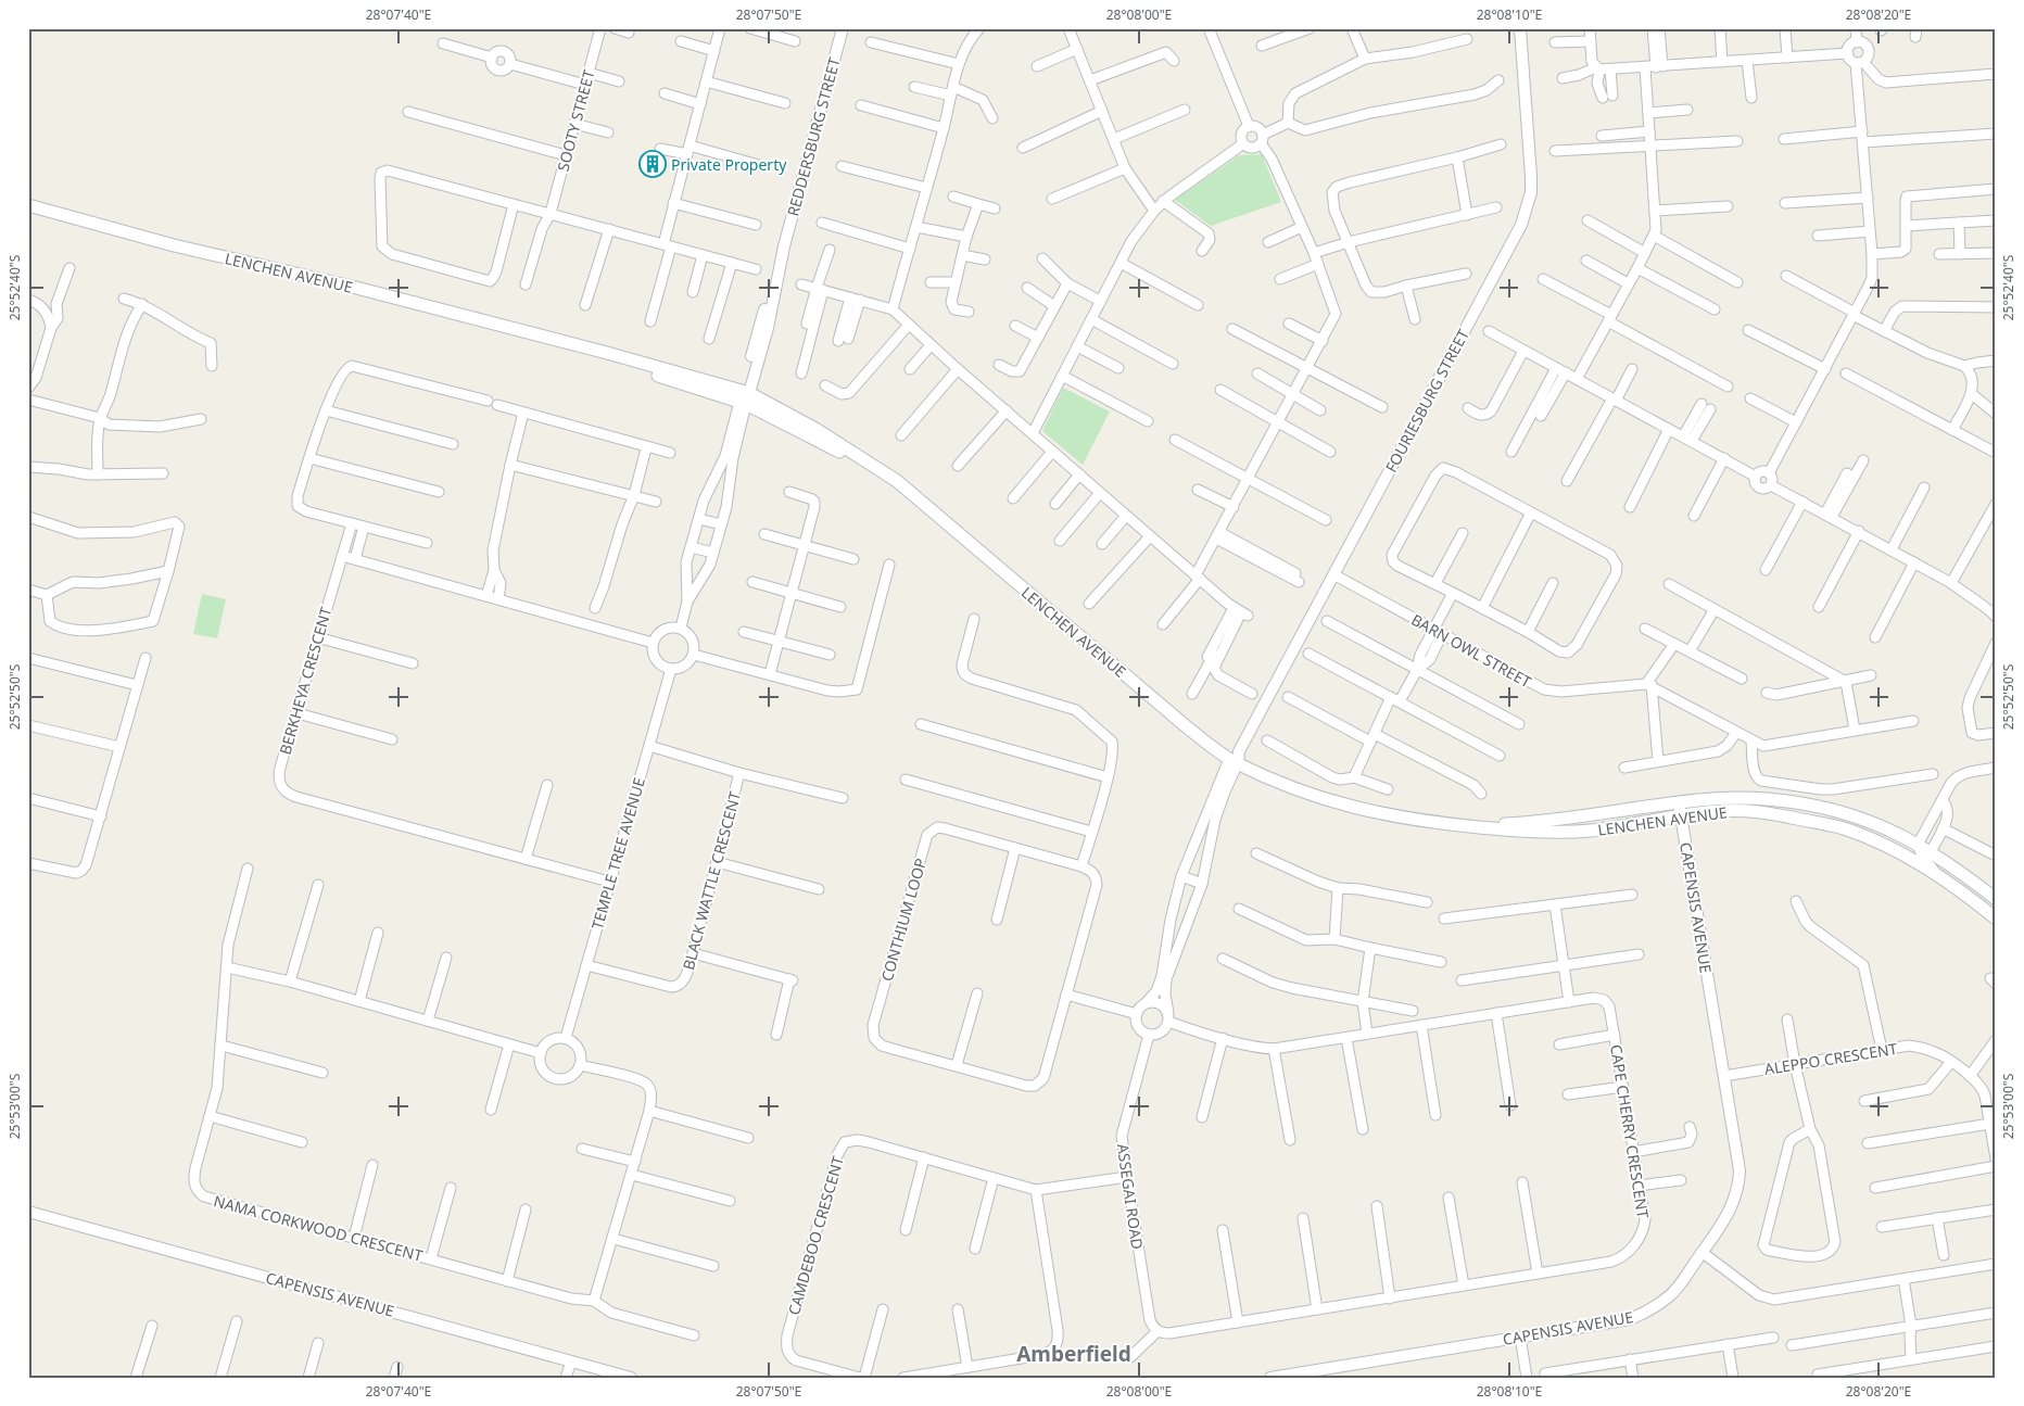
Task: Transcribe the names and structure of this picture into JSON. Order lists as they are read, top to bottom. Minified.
{"streets":{"main road":["LENCHEN AVENUE"],"street":["SOOTY STREET","REDDERSBURG STREET","FOURIESBURG STREET","BARN OWL STREET","BERKHEYA CRESCENT","TEMPLE TREE AVENUE","BLACK WATTLE CRESCENT","CAPENSIS AVENUE","CONTHIUM LOOP","ALEPPO CRESCENT","CAPE CHERRY CRESCENT","ASSEGAI ROAD","NAMA CORKWOOD CRESCENT","CAMDEBOO CRESCENT"]},"crossings":[["REDDERSBURG STREET","LENCHEN AVENUE"],["LENCHEN AVENUE","FOURIESBURG STREET"],["LENCHEN AVENUE","CAPENSIS AVENUE"],["FOURIESBURG STREET","BARN OWL STREET"],["BERKHEYA CRESCENT","TEMPLE TREE AVENUE"],["TEMPLE TREE AVENUE","BLACK WATTLE CRESCENT"],["CAPENSIS AVENUE","ALEPPO CRESCENT"],["CAPE CHERRY CRESCENT","ASSEGAI ROAD"],["ASSEGAI ROAD","CAMDEBOO CRESCENT"]],"districts":["Amberfield"],"places":{"building":["Private Property"]},"coordinates":["28°07'40\"E","28°07'50\"E","28°08'00\"E","28°08'10\"E","28°08'20\"E","25°52'40\"S","25°52'50\"S","25°53'00\"S"]}
